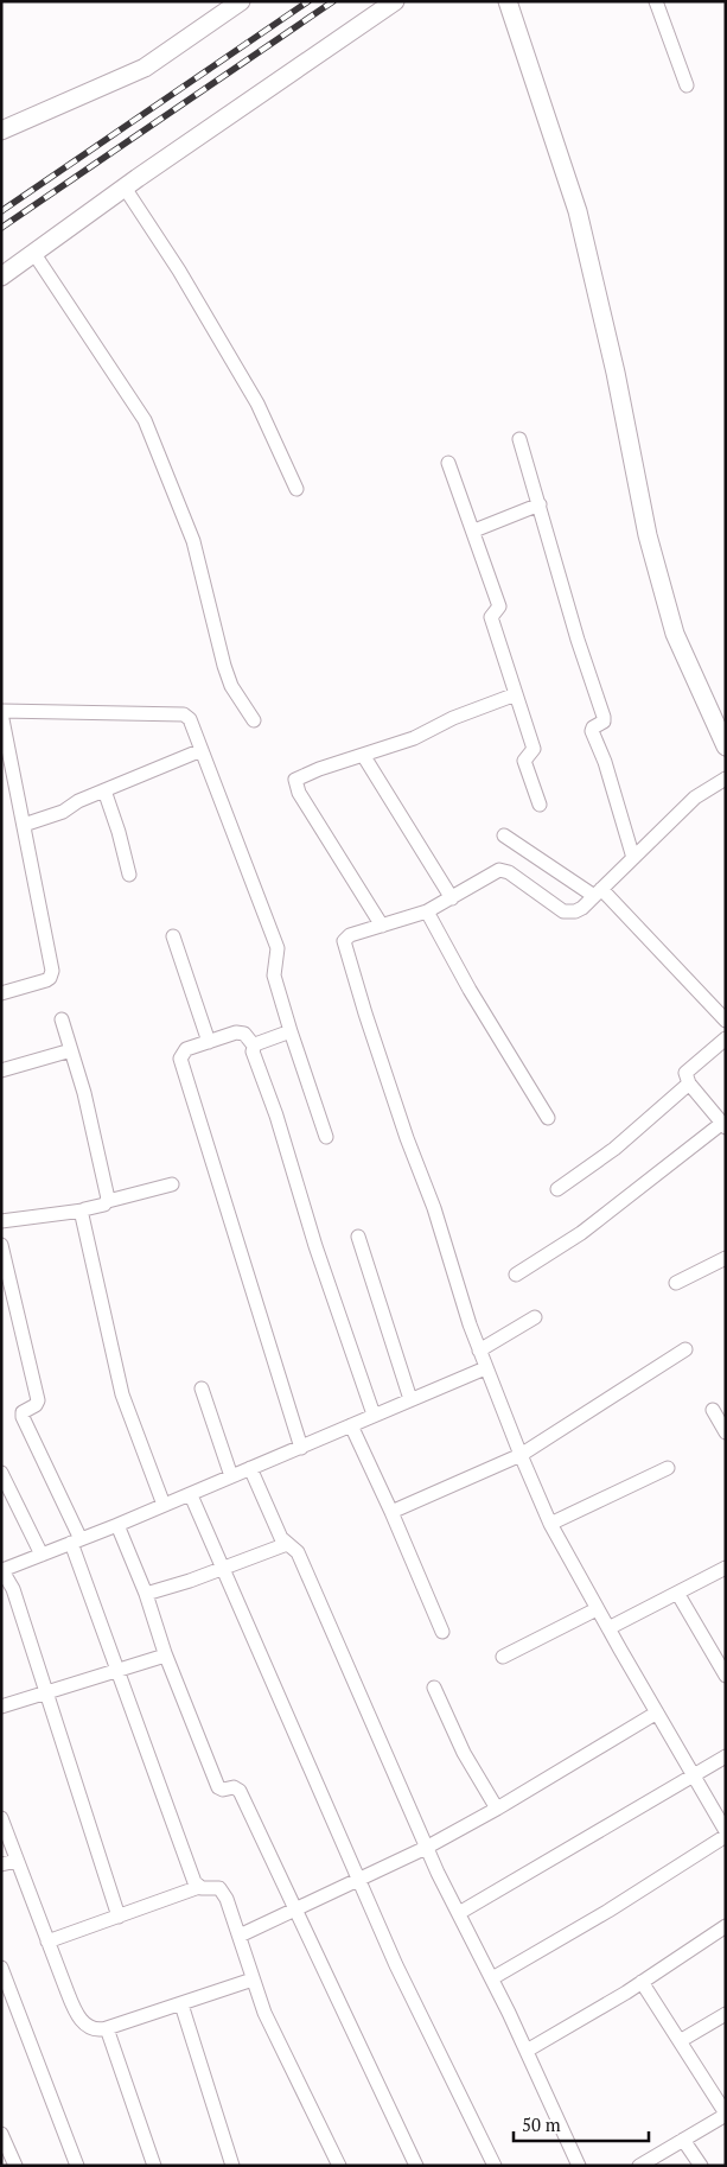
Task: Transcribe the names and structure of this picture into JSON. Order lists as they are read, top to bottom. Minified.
{"scale_bar":"50 m"}
